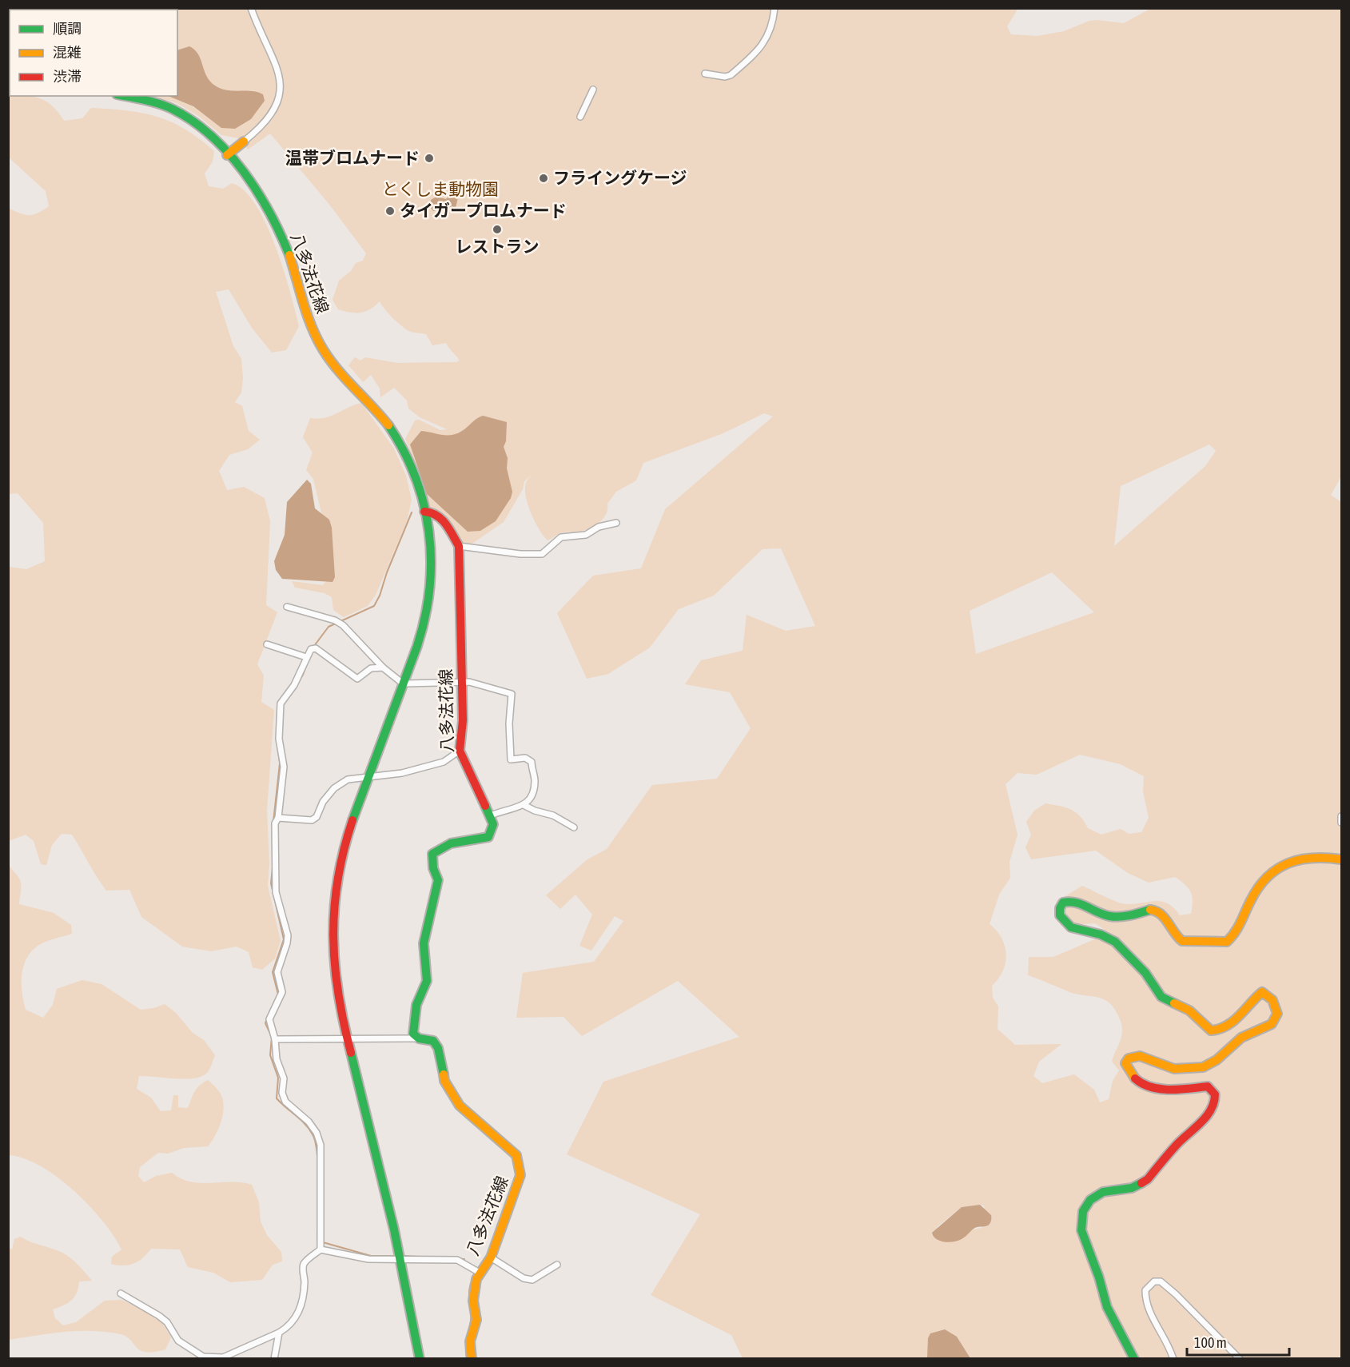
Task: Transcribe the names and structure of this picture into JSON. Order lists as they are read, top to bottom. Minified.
{"streets":{"main road":["八多法花線"]},"parks":["とくしま動物園"],"places":["温帯ブロムナード","フライングケージ","タイガープロムナード","レストラン"],"legend":["順調","混雑","渋滞"],"scale_bar":"100 m"}
